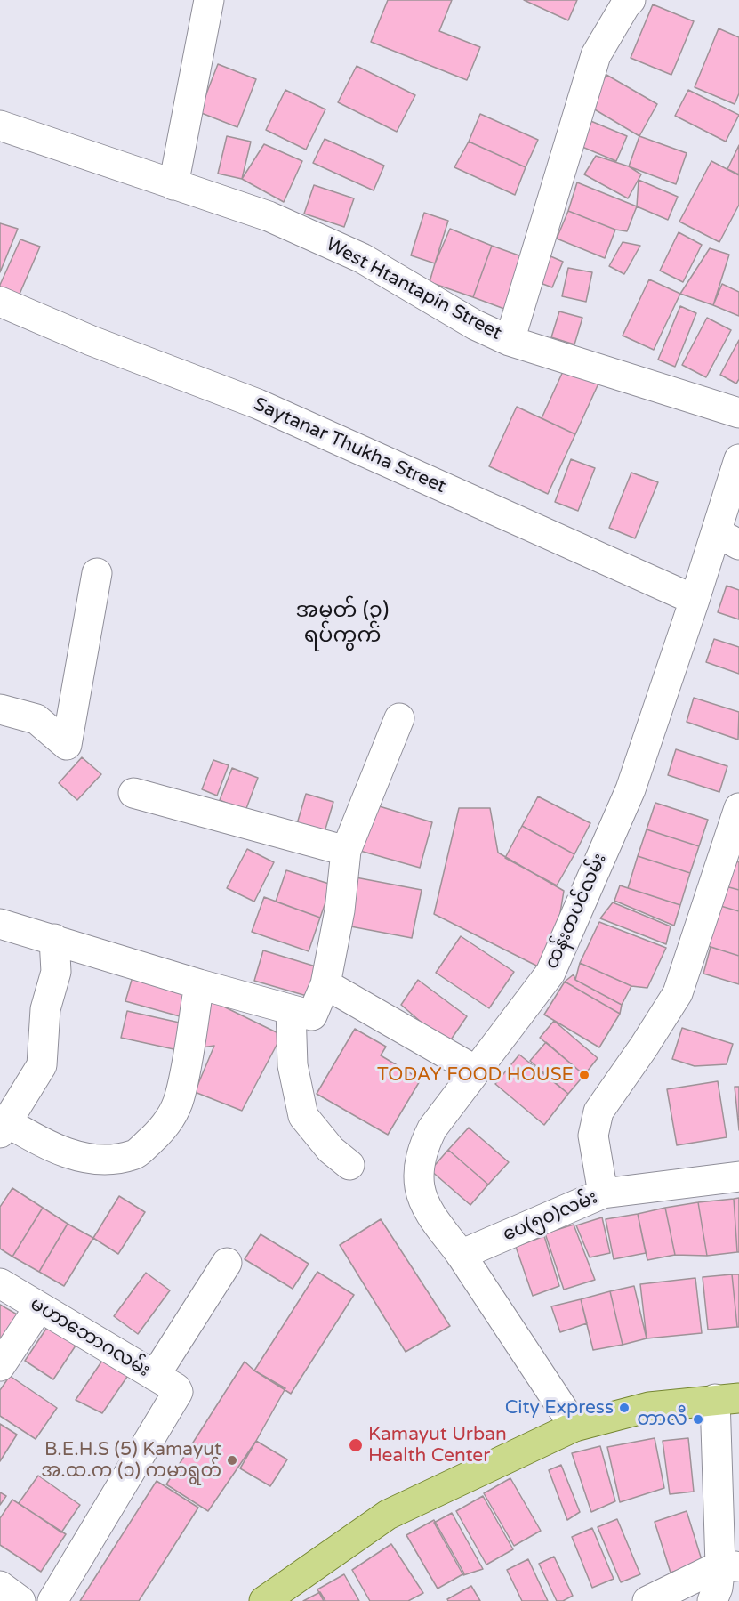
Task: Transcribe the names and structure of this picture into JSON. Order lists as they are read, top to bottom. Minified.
{"streets":{"street":["West Htantapin Street","Saytanar Thukha Street","ထန်းတပင်လမ်း","ပေ(၅၀)လမ်း","မဟာဘောဂလမ်း"]},"crossings":[["Saytanar Thukha Street","ထန်းတပင်လမ်း"],["ထန်းတပင်လမ်း","ပေ(၅၀)လမ်း"]],"districts":["အမှတ် (၃) ရပ်ကွက်"],"places":["TODAY FOOD HOUSE","City Express","တာလီ","Kamayut Urban Health Center","B.E.H.S (5) Kamayut အ.ထ.က (၁) ကမာရွတ်"]}
